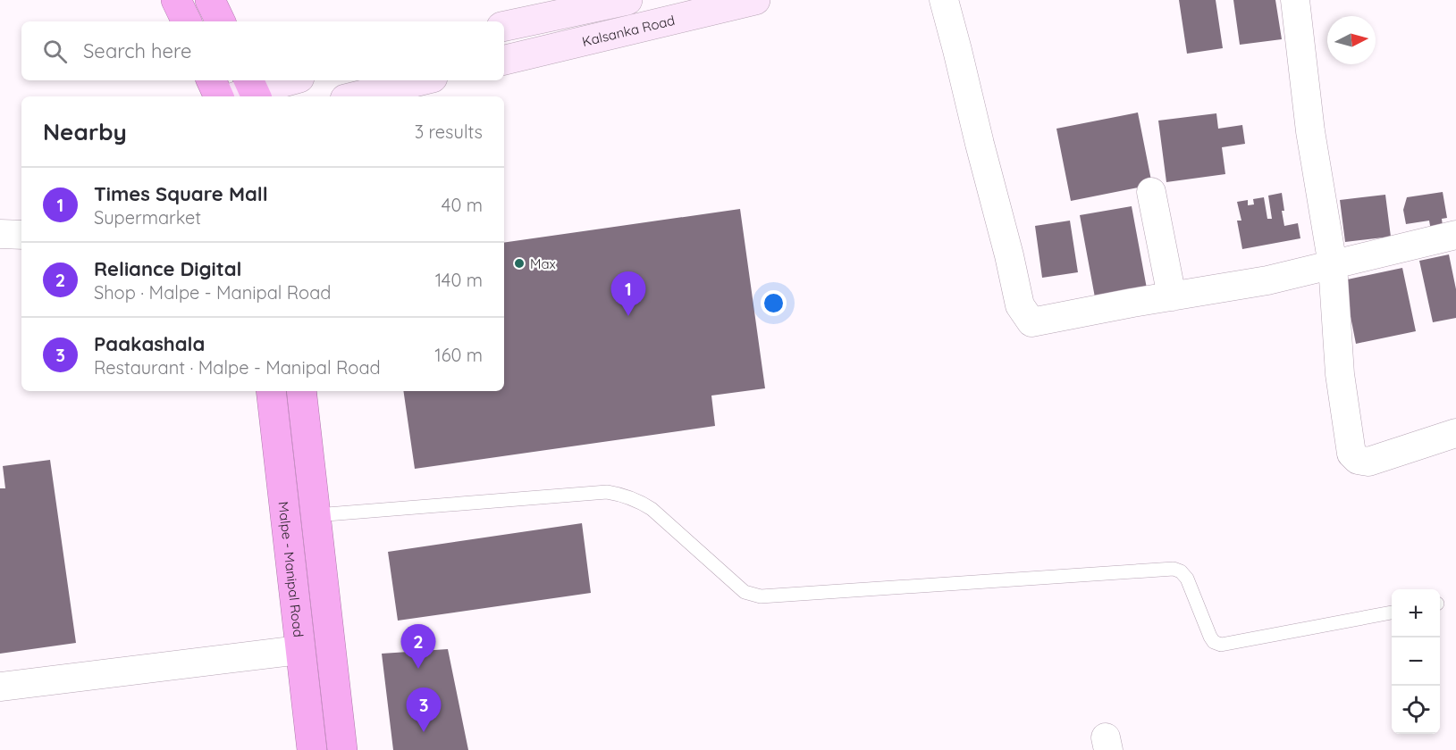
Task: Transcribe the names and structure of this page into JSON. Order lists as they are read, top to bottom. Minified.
{"streets":{"highway":["Malpe - Manipal Road"],"main road":["Kalsanka Road"]},"places":["Max"],"north":"right","page":{"search":"Search here","heading":["Nearby","3 results"],"list":[{"mark":"1","name":"Times Square Mall","note":"Supermarket","value":"40 m"},{"mark":"2","name":"Reliance Digital","note":"Shop · Malpe - Manipal Road","value":"140 m"},{"mark":"3","name":"Paakashala","note":"Restaurant · Malpe - Manipal Road","value":"160 m"}],"pins":["1","2","3"],"map_buttons":["+","−"]}}
